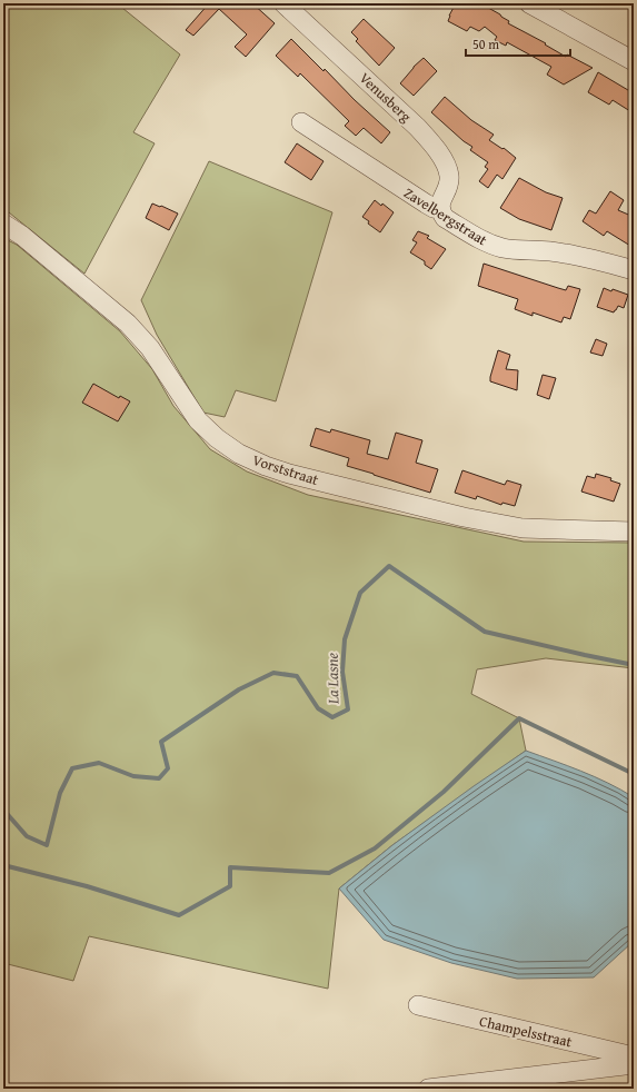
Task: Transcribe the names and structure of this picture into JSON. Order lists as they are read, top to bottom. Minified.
{"streets":{"street":["Venusberg","Zavelbergstraat","Vorststraat","Champelsstraat"]},"crossings":[["Venusberg","Zavelbergstraat"]],"water":["La Lasne"],"scale_bar":"50 m"}
